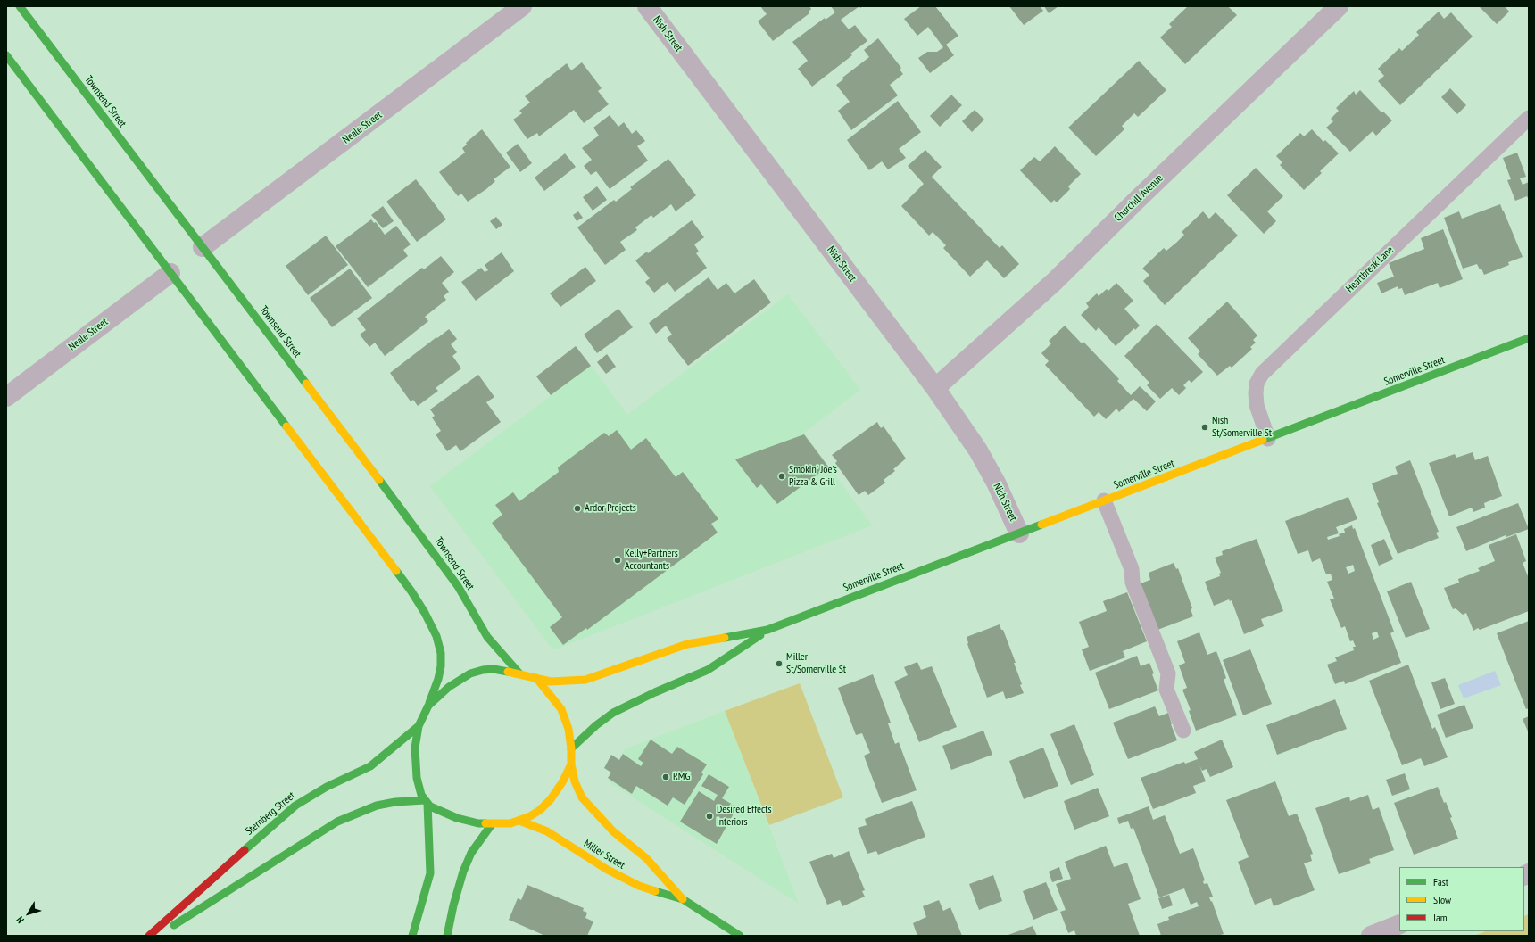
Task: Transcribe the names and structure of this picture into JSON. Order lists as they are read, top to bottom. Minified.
{"streets":{"main road":["Townsend Street","Somerville Street","Sternberg Street","Miller Street"],"street":["Nish Street","Neale Street","Churchill Avenue"],"lane":["Heartbreak Lane"]},"crossings":[["Nish Street","Churchill Avenue"],["Nish Street","Somerville Street"],["Townsend Street","Neale Street"],["Townsend Street","Somerville Street"],["Heartbreak Lane","Somerville Street"]],"places":["Nish St/Somerville St","Smokin' Joe's Pizza & Grill","Ardor Projects","Kelly+Partners Accountants","Miller St/Somerville St","RMG","Desired Effects Interiors"],"legend":["Fast","Slow","Jam"],"north":"bottom left"}
